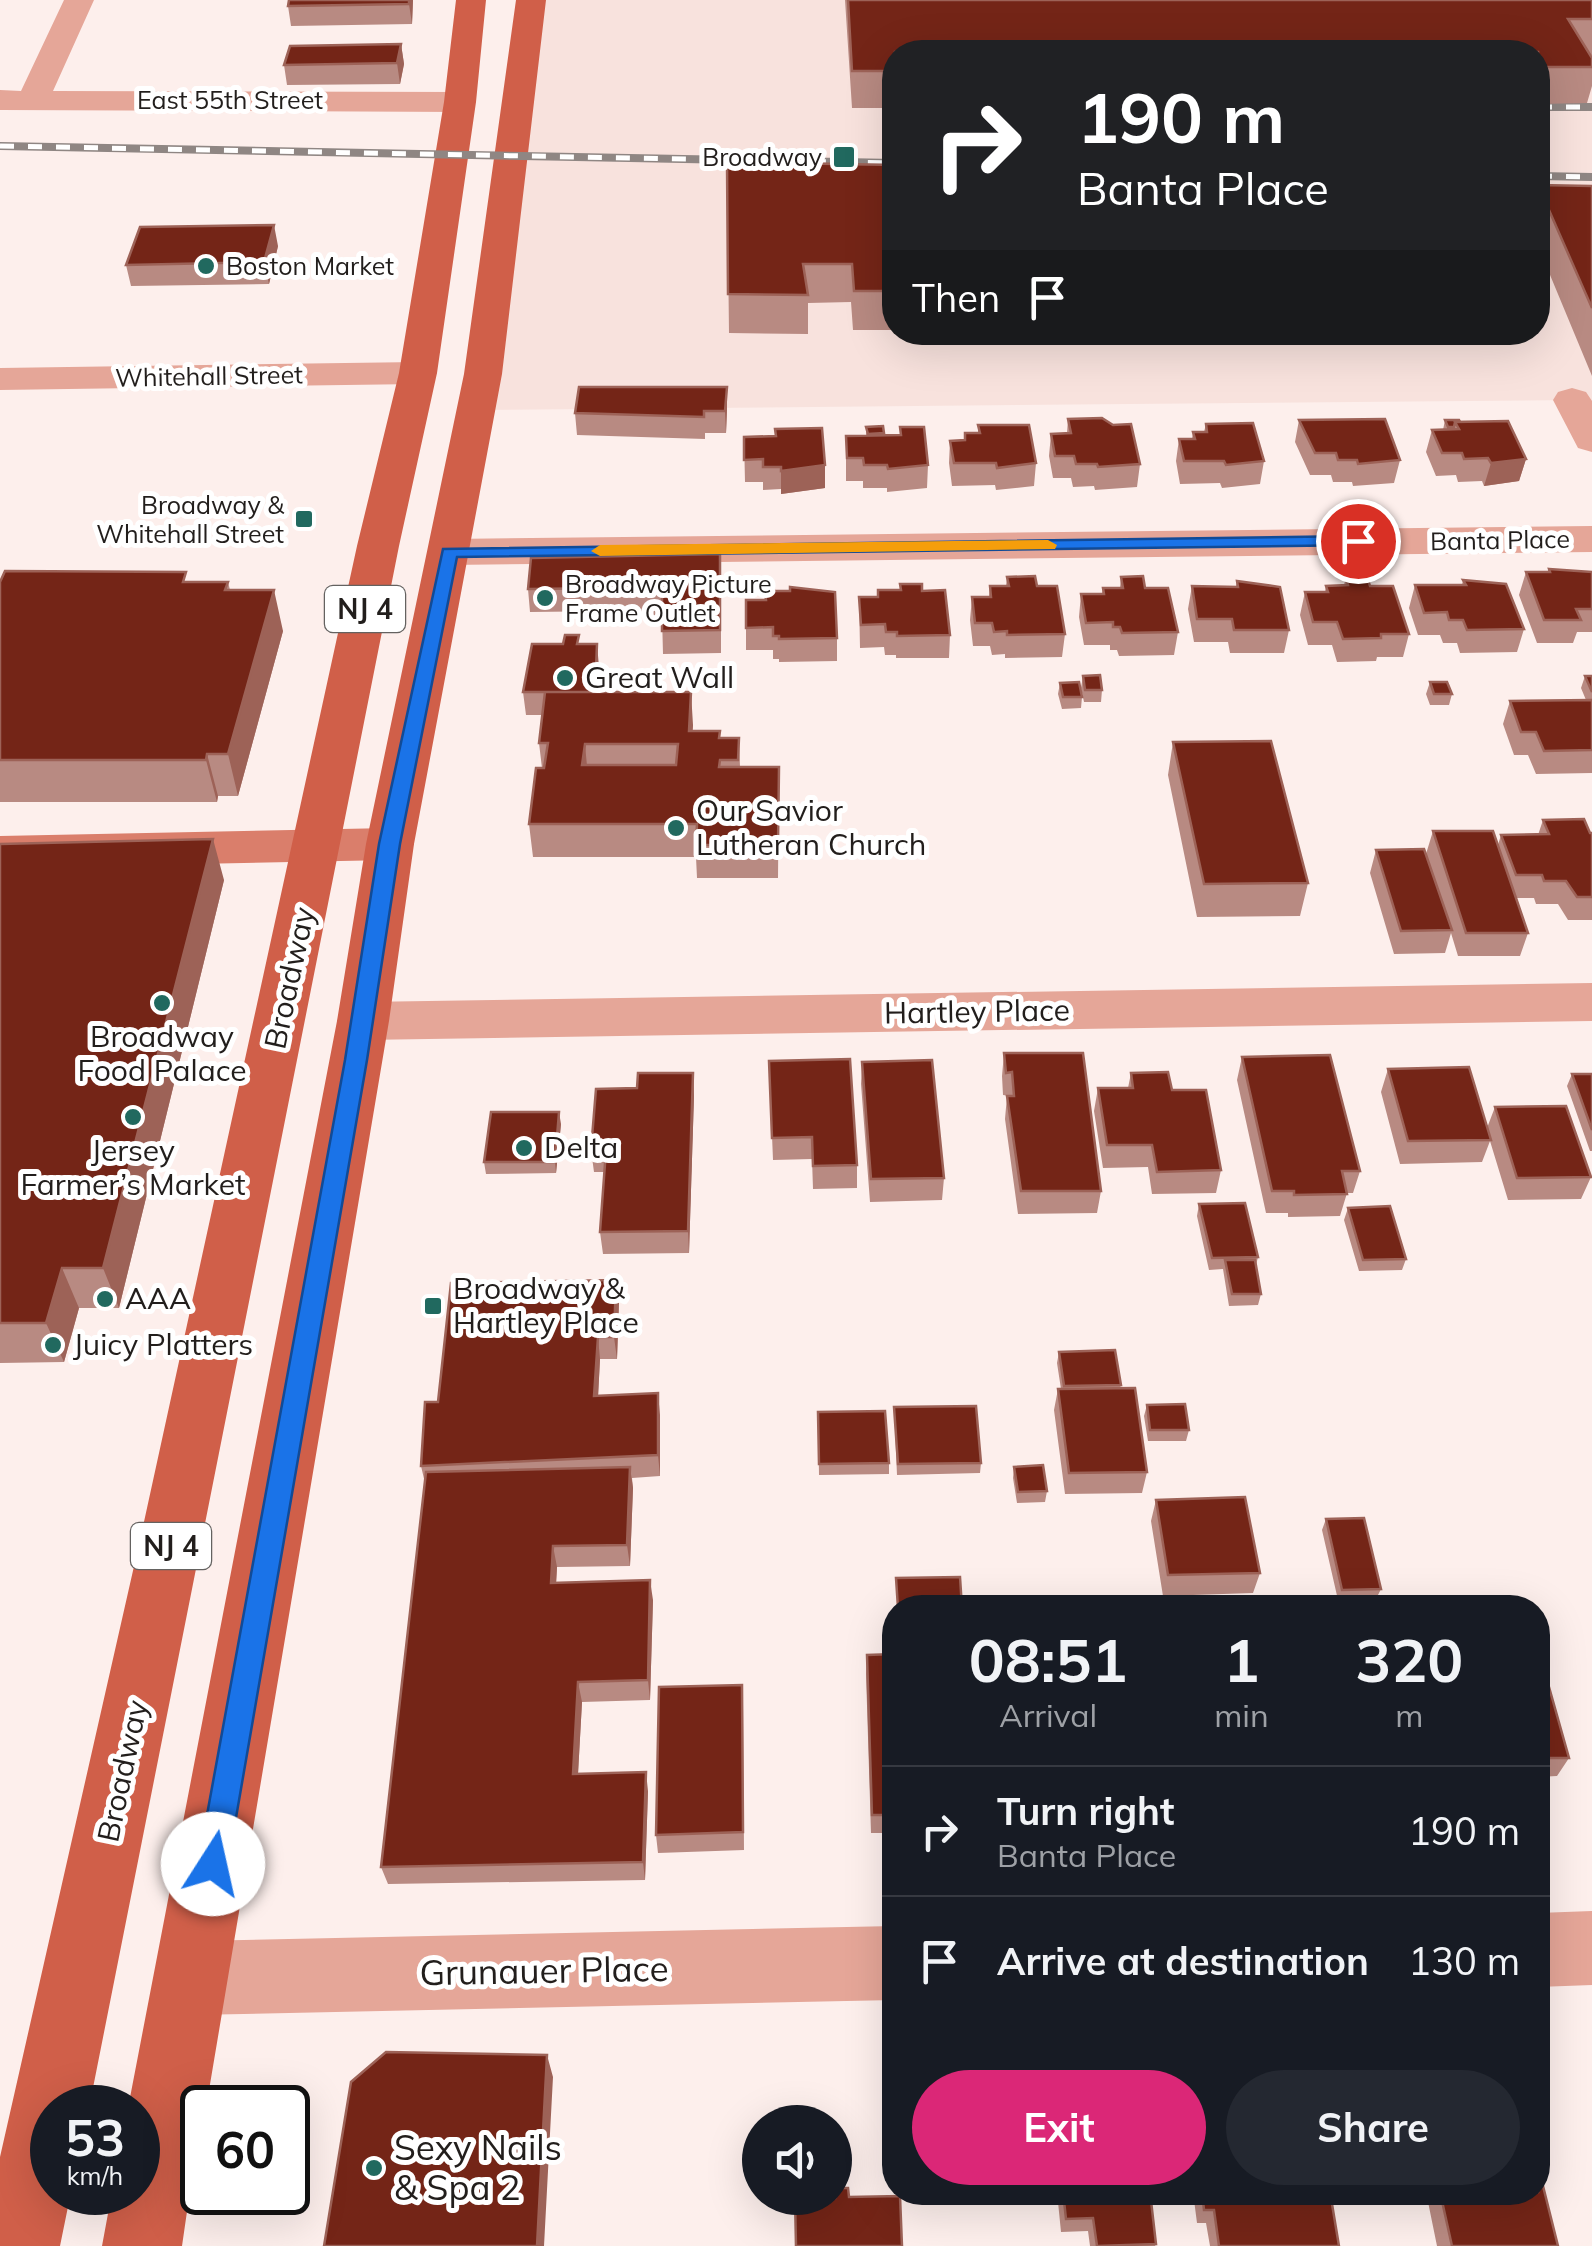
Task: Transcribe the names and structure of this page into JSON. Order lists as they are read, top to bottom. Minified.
{"streets":{"main road":["NJ 4","Broadway"],"street":["East 55th Street","Whitehall Street","Banta Place","Hartley Place","Grunauer Place"]},"crossings":[["East 55th Street","Broadway"],["Whitehall Street","Broadway"],["Banta Place","NJ 4"],["NJ 4","Hartley Place"],["NJ 4","Grunauer Place"]],"places":{"transit":["Broadway","Broadway & Whitehall Street","Broadway & Hartley Place"],"other":["Boston Market","Broadway Picture Frame Outlet","Great Wall","Our Savior Lutheran Church","Broadway Food Palace","Jersey Farmer’s Market","Delta","AAA","Juicy Platters","Sexy Nails & Spa 2"]},"page":{"turn":["190 m","Banta Place"],"then":"Then","eta":["08:51","Arrival","1","min","320","m"],"list":[{"name":"Turn right","note":"Banta Place","value":"190 m"},{"name":"Arrive at destination","value":"130 m"}],"buttons":["Exit","Share"],"speed":"53 km/h","limit":"60"}}
